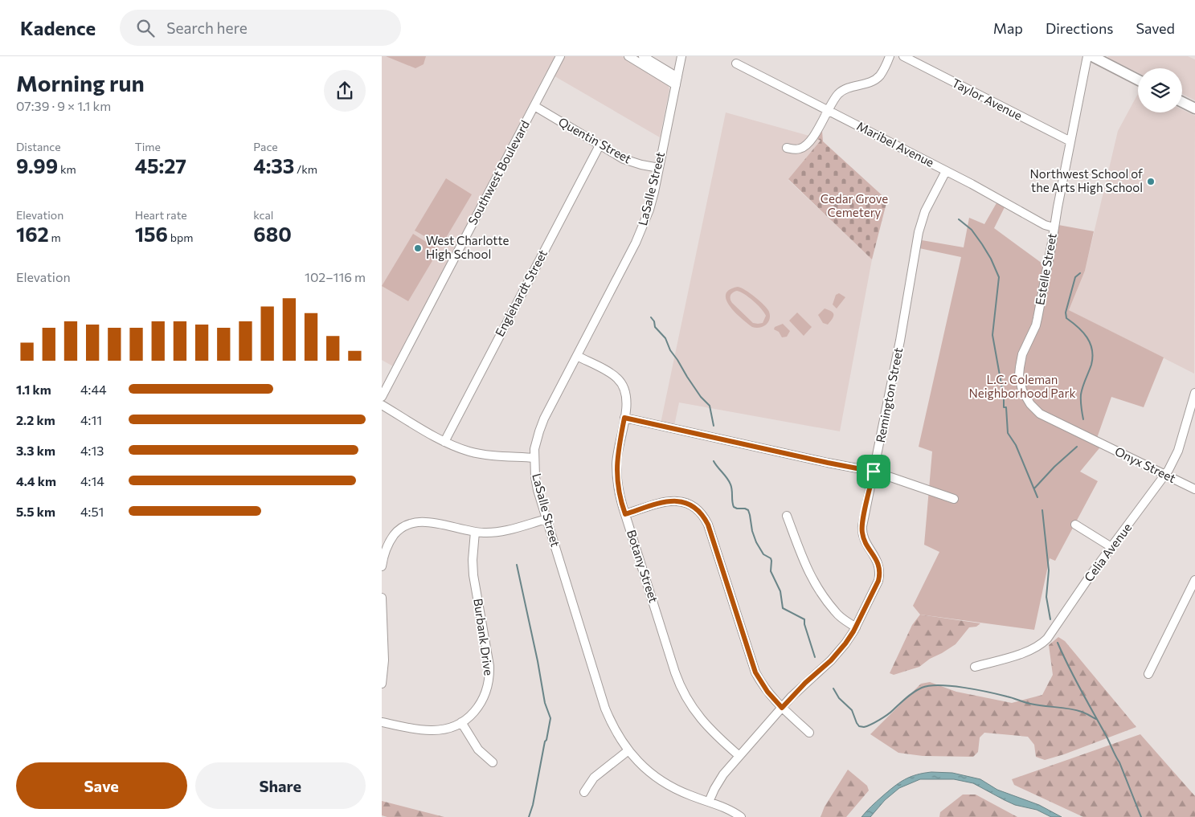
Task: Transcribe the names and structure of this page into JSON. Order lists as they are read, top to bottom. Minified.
{"streets":{"street":["Taylor Avenue","Quentin Street","Maribel Avenue","Southwest Boulevard","LaSalle Street","Estelle Street","Englehardt Street","Remington Street","Onyx Street","Celia Avenue","Botany Street","Burbank Drive"]},"crossings":[["Taylor Avenue","Estelle Street"],["Quentin Street","Southwest Boulevard"],["Quentin Street","LaSalle Street"],["Quentin Street","Englehardt Street"],["Maribel Avenue","Estelle Street"],["Maribel Avenue","Remington Street"],["LaSalle Street","Remington Street"],["LaSalle Street","Botany Street"],["Estelle Street","Onyx Street"],["Remington Street","Botany Street"],["Onyx Street","Celia Avenue"]],"parks":["Cedar Grove Cemetery","L.C. Coleman Neighborhood Park"],"places":["Northwest School of the Arts High School","West Charlotte High School"],"page":{"header":"Kadence","search":"Search here","nav":["Map","Directions","Saved"],"heading":["Morning run","07:39 · 9 × 1.1 km"],"stats":[["Distance","9.99 km"],["Time","45:27"],["Pace","4:33 /km"],["Elevation","162 m"],["Heart rate","156 bpm"],["kcal","680"]],"chart":["Elevation","102–116 m"],"list":[{"name":"1.1 km","note":"4:44"},{"name":"2.2 km","note":"4:11"},{"name":"3.3 km","note":"4:13"},{"name":"4.4 km","note":"4:14"},{"name":"5.5 km","note":"4:51"}],"buttons":["Save","Share"]}}
